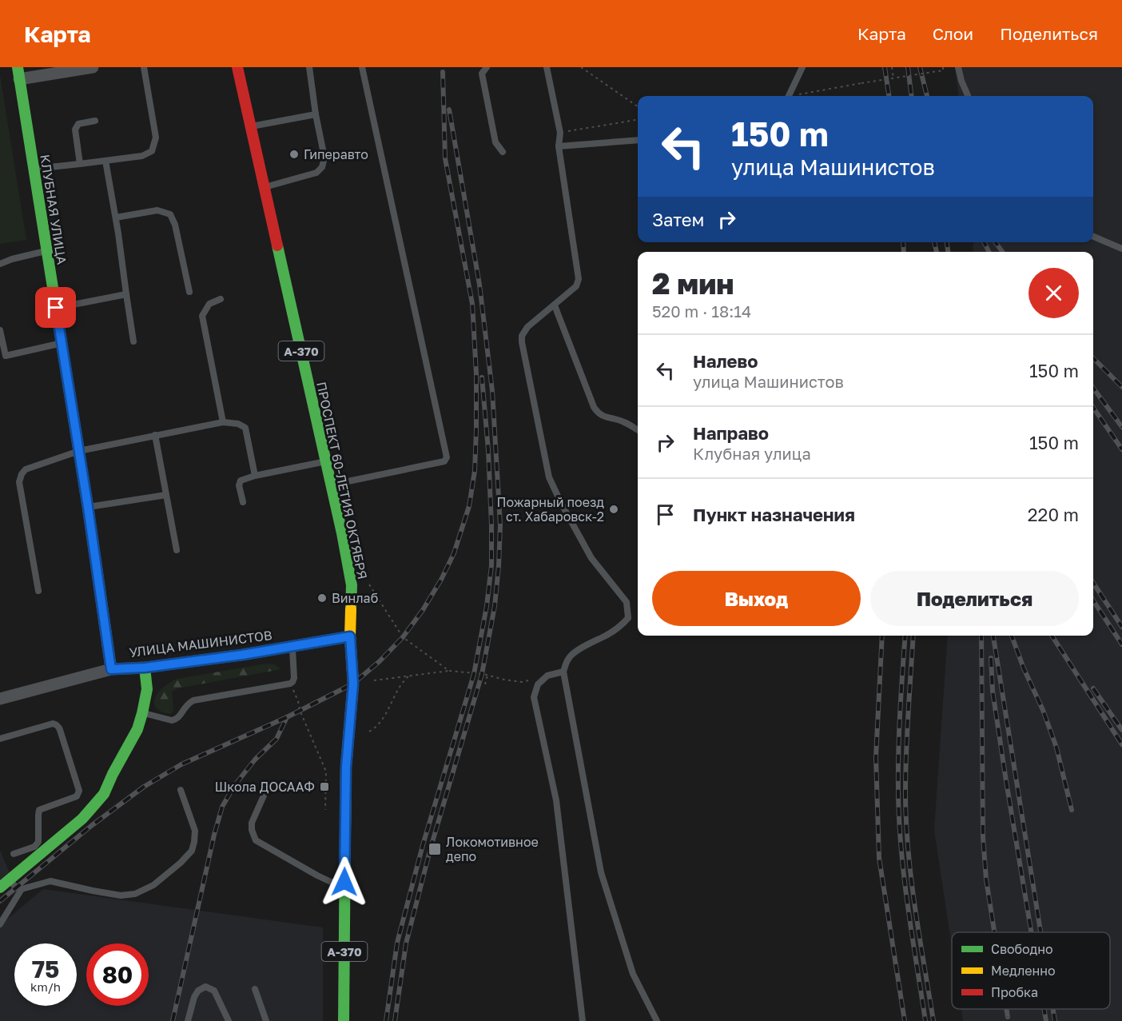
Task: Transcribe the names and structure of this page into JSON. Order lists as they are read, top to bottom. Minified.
{"streets":{"main road":["КЛУБНАЯ УЛИЦА","А-370","ПРОСПЕКТ 60-ЛЕТИЯ ОКТЯБРЯ","УЛИЦА МАШИНИСТОВ"]},"crossings":[["КЛУБНАЯ УЛИЦА","УЛИЦА МАШИНИСТОВ"],["ПРОСПЕКТ 60-ЛЕТИЯ ОКТЯБРЯ","УЛИЦА МАШИНИСТОВ"]],"places":{"other":["Гиперавто","Пожарный поезд ст. Хабаровск-2","Винлаб"],"transit":["Школа ДОСААФ","Локомотивное депо"]},"legend":["Свободно","Медленно","Пробка"],"page":{"header":"Карта","nav":["Карта","Слои","Поделиться"],"turn":["150 m","улица Машинистов"],"then":"Затем","heading":["2 мин","520 m · 18:14"],"list":[{"name":"Налево","note":"улица Машинистов","value":"150 m"},{"name":"Направо","note":"Клубная улица","value":"150 m"},{"name":"Пункт назначения","value":"220 m"}],"buttons":["Выход","Поделиться"],"speed":"75 km/h","limit":"80"}}
